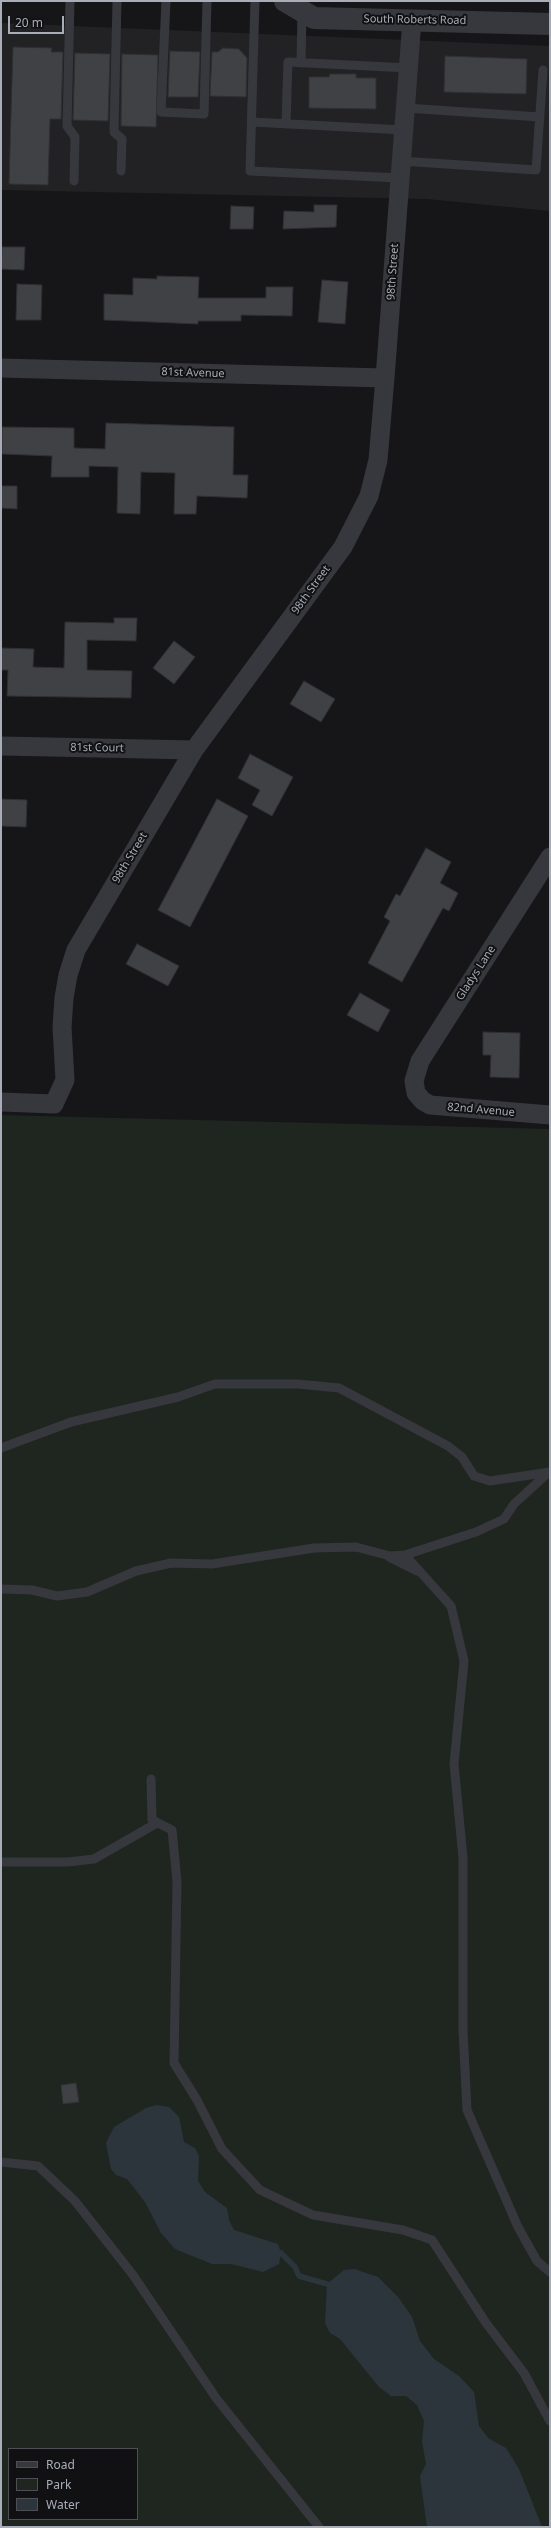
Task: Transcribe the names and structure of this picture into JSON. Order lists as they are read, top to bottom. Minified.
{"streets":{"street":["South Roberts Road","98th Street","81st Avenue","81st Court","Gladys Lane","82nd Avenue"]},"crossings":[["South Roberts Road","98th Street"],["98th Street","81st Avenue"],["98th Street","81st Court"],["Gladys Lane","82nd Avenue"]],"legend":["Road","Park","Water"],"scale_bar":"20 m"}
